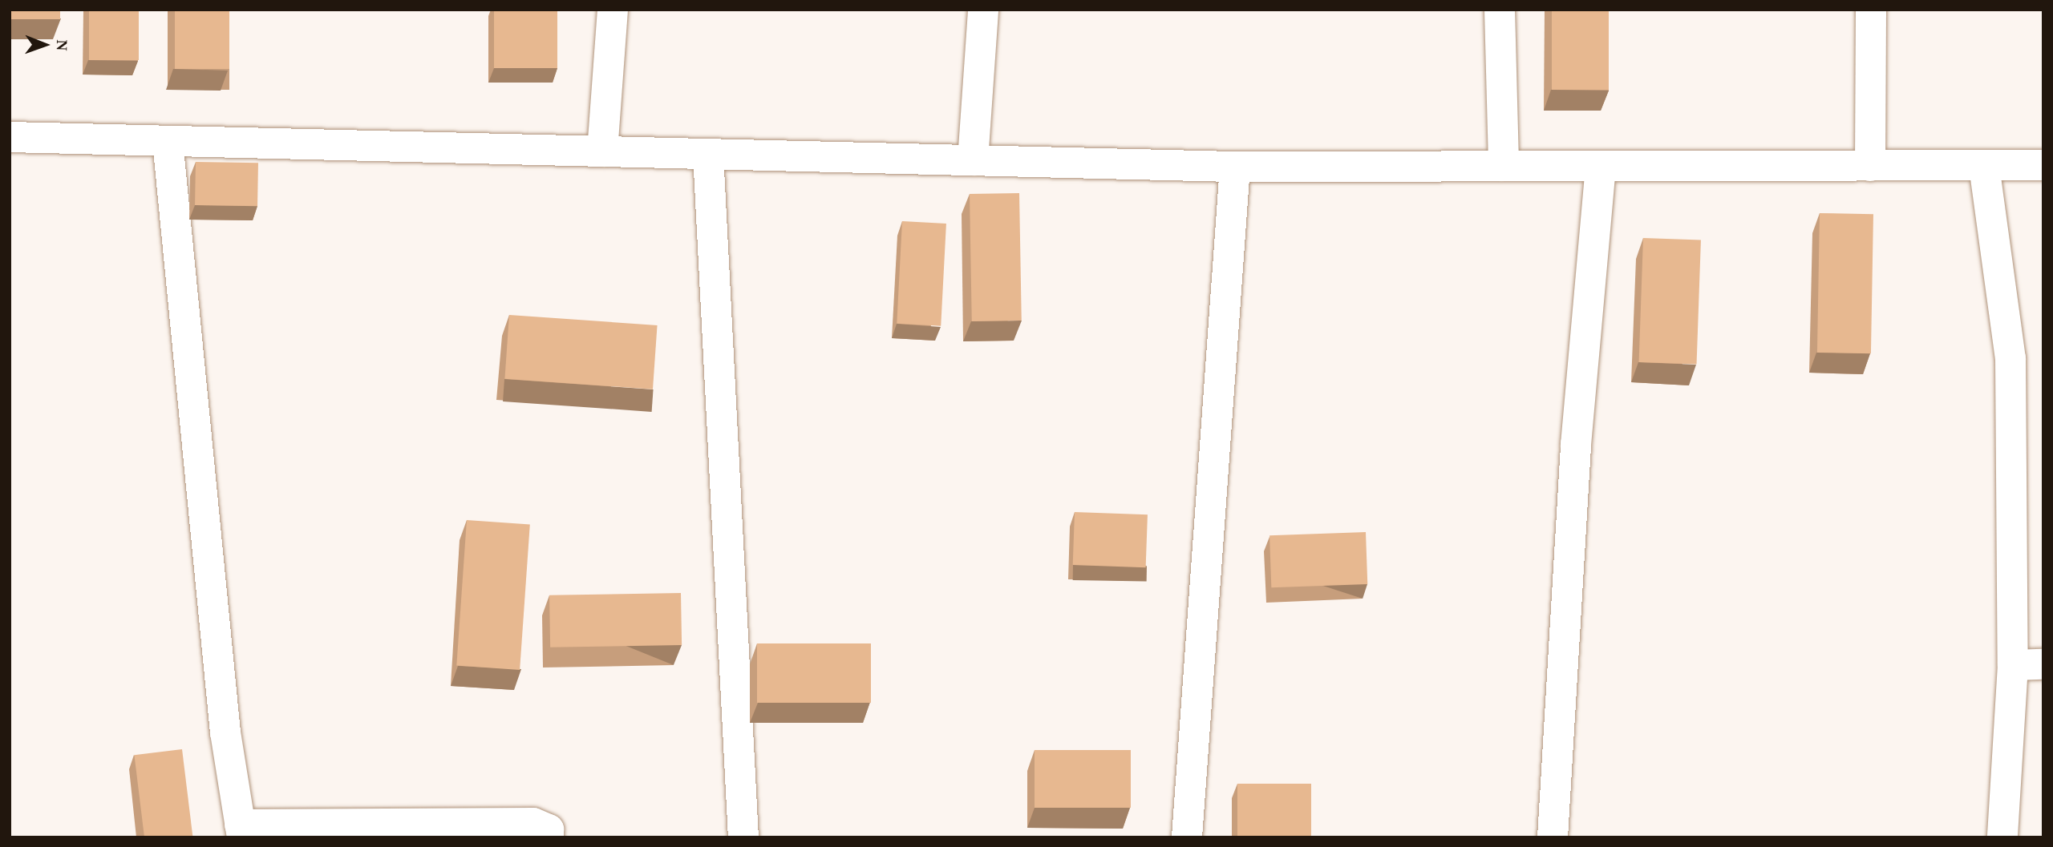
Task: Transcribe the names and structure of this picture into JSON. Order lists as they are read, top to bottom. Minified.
{"north":"right"}
